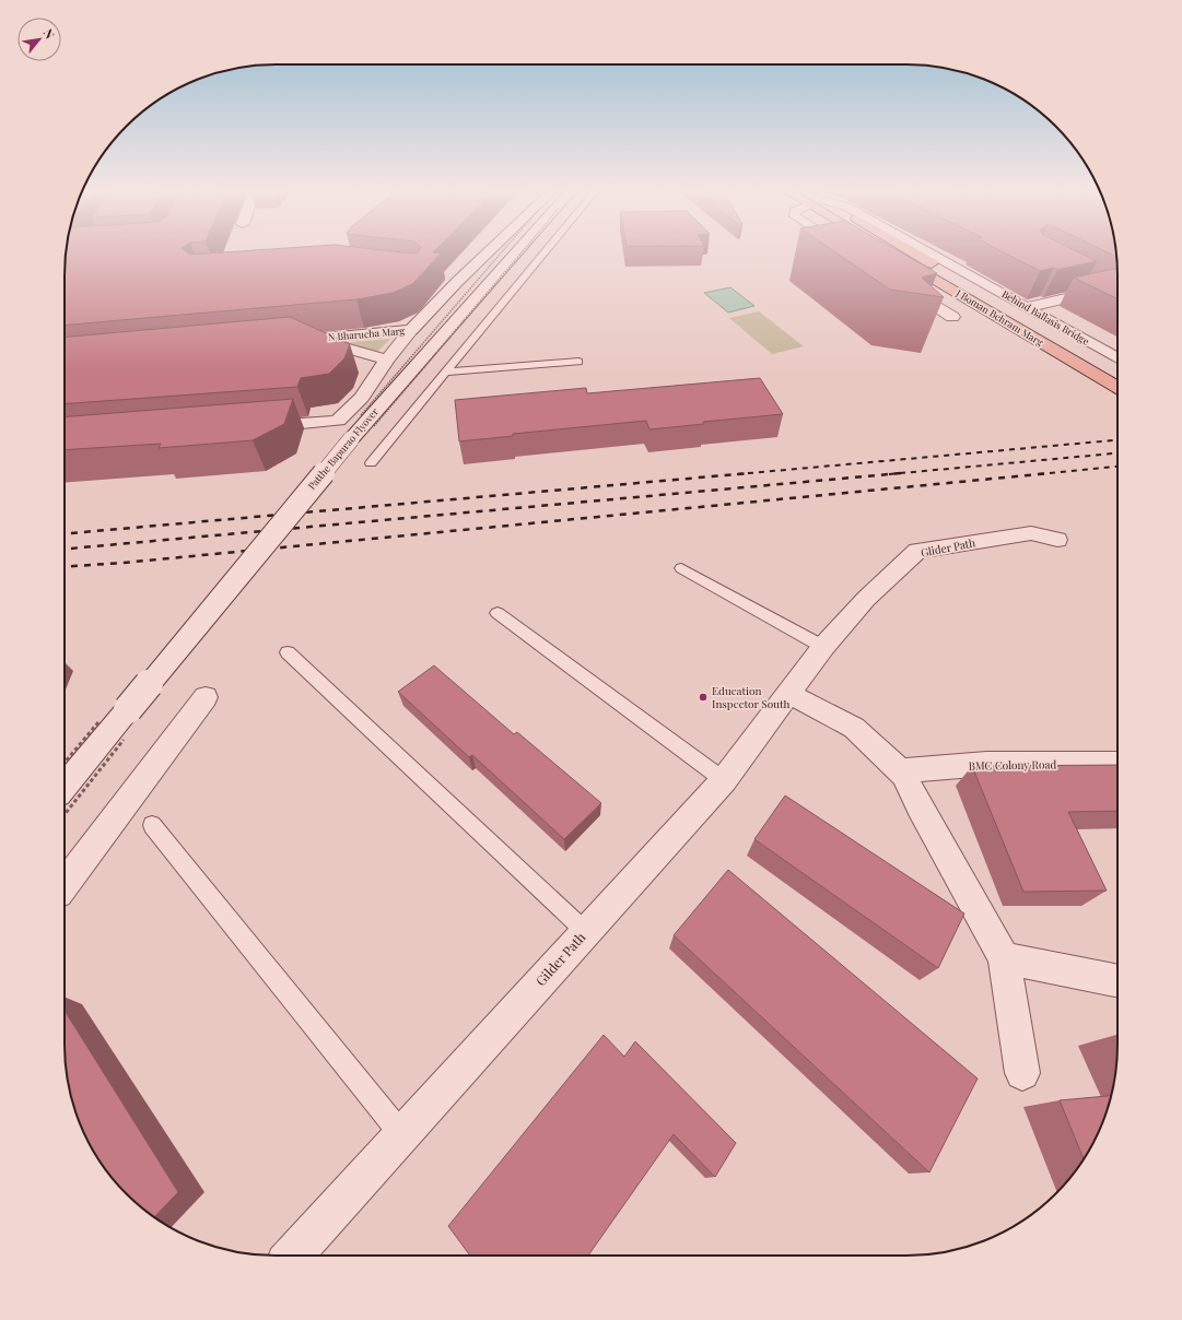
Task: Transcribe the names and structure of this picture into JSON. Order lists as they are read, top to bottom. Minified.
{"streets":{"main road":["J Boman Behram Marg"],"street":["Behind Ballasis Bridge","N Bharucha Marg","Patthe Bapurao Flyover","Glider Path","BMC Colony Road","Gilder Path"]},"crossings":[["Glider Path","Gilder Path"]],"places":["Education Inspector South"],"north":"top right"}
